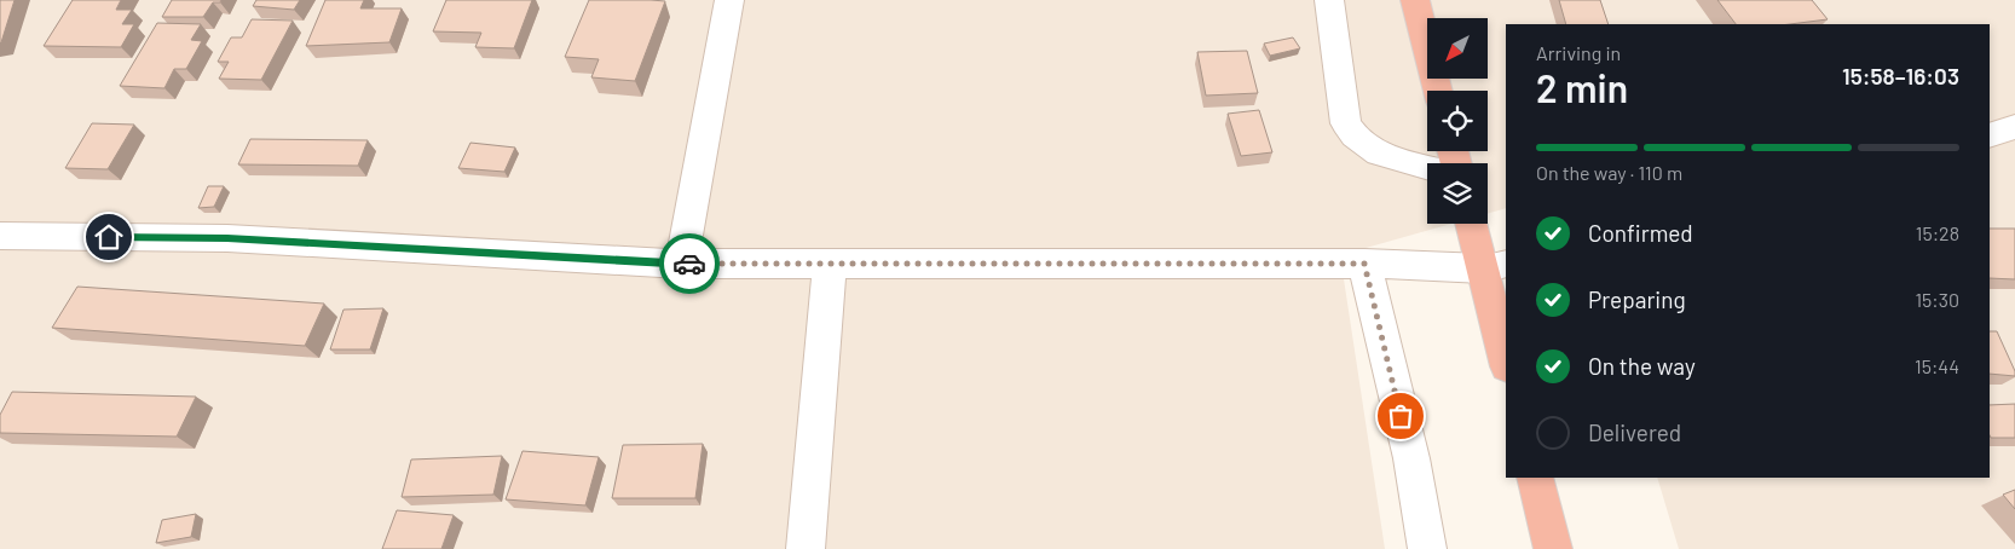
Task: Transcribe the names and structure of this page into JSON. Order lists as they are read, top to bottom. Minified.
{"north":"bottom left","page":{"heading":["2 min","Arriving in","15:58–16:03"],"bar":"On the way · 110 m","list":[["Confirmed","15:28"],["Preparing","15:30"],["On the way","15:44"],"Delivered"]}}
